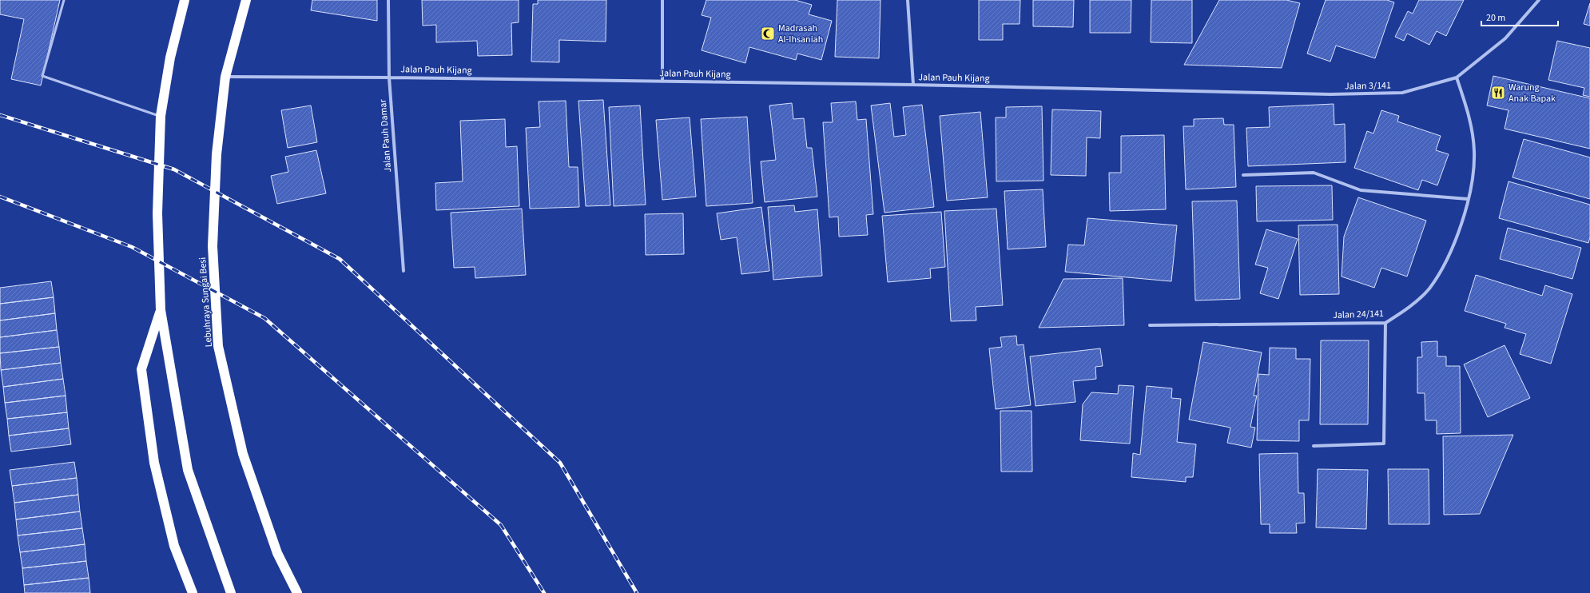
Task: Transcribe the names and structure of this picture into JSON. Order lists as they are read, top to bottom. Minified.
{"streets":{"highway":["Lebuhraya Sungai Besi"],"street":["Jalan Pauh Kijang","Jalan 3/141","Jalan Pauh Damar","Jalan 24/141"]},"crossings":[["Jalan Pauh Kijang","Jalan 3/141"],["Jalan Pauh Kijang","Jalan Pauh Damar"],["Jalan Pauh Kijang","Lebuhraya Sungai Besi"],["Jalan 3/141","Jalan 24/141"]],"places":{"mosque":["Madrasah Al-Ihsaniah"],"restaurant":["Warung Anak Bapak"]},"scale_bar":"20 m"}
